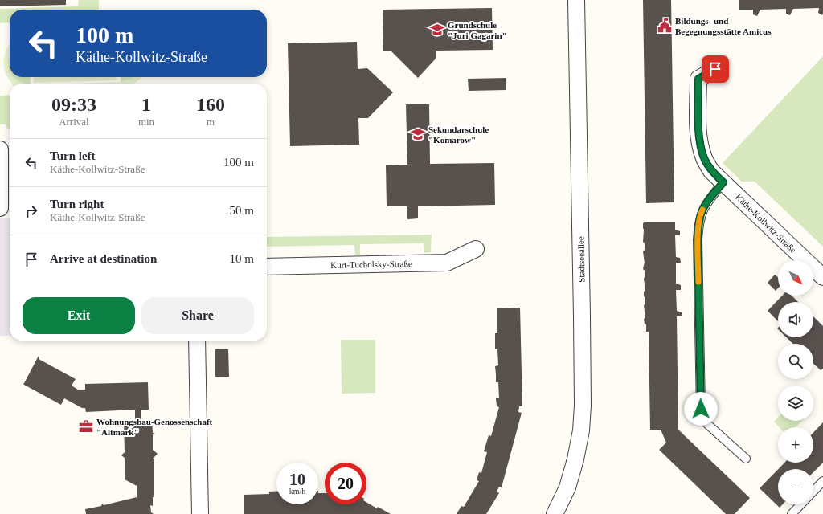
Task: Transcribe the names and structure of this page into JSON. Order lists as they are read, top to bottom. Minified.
{"streets":{"street":["Käthe-Kollwitz-Straße","Stadtseeallee","Kurt-Tucholsky-Straße"]},"places":{"public building":["Bildungs- und Begegnungsstätte Amicus"],"school or university":["Grundschule \"Juri Gagarin\"","Sekundarschule \"Komarow\""],"office":["Wohnungsbau-Genossenschaft \"Altmark\""]},"north":"bottom right","page":{"turn":["100 m","Käthe-Kollwitz-Straße"],"eta":["09:33","Arrival","1","min","160","m"],"list":[{"name":"Turn left","note":"Käthe-Kollwitz-Straße","value":"100 m"},{"name":"Turn right","note":"Käthe-Kollwitz-Straße","value":"50 m"},{"name":"Arrive at destination","value":"10 m"}],"map_buttons":["+","−"],"buttons":["Exit","Share"],"speed":"10 km/h","limit":"20"}}
